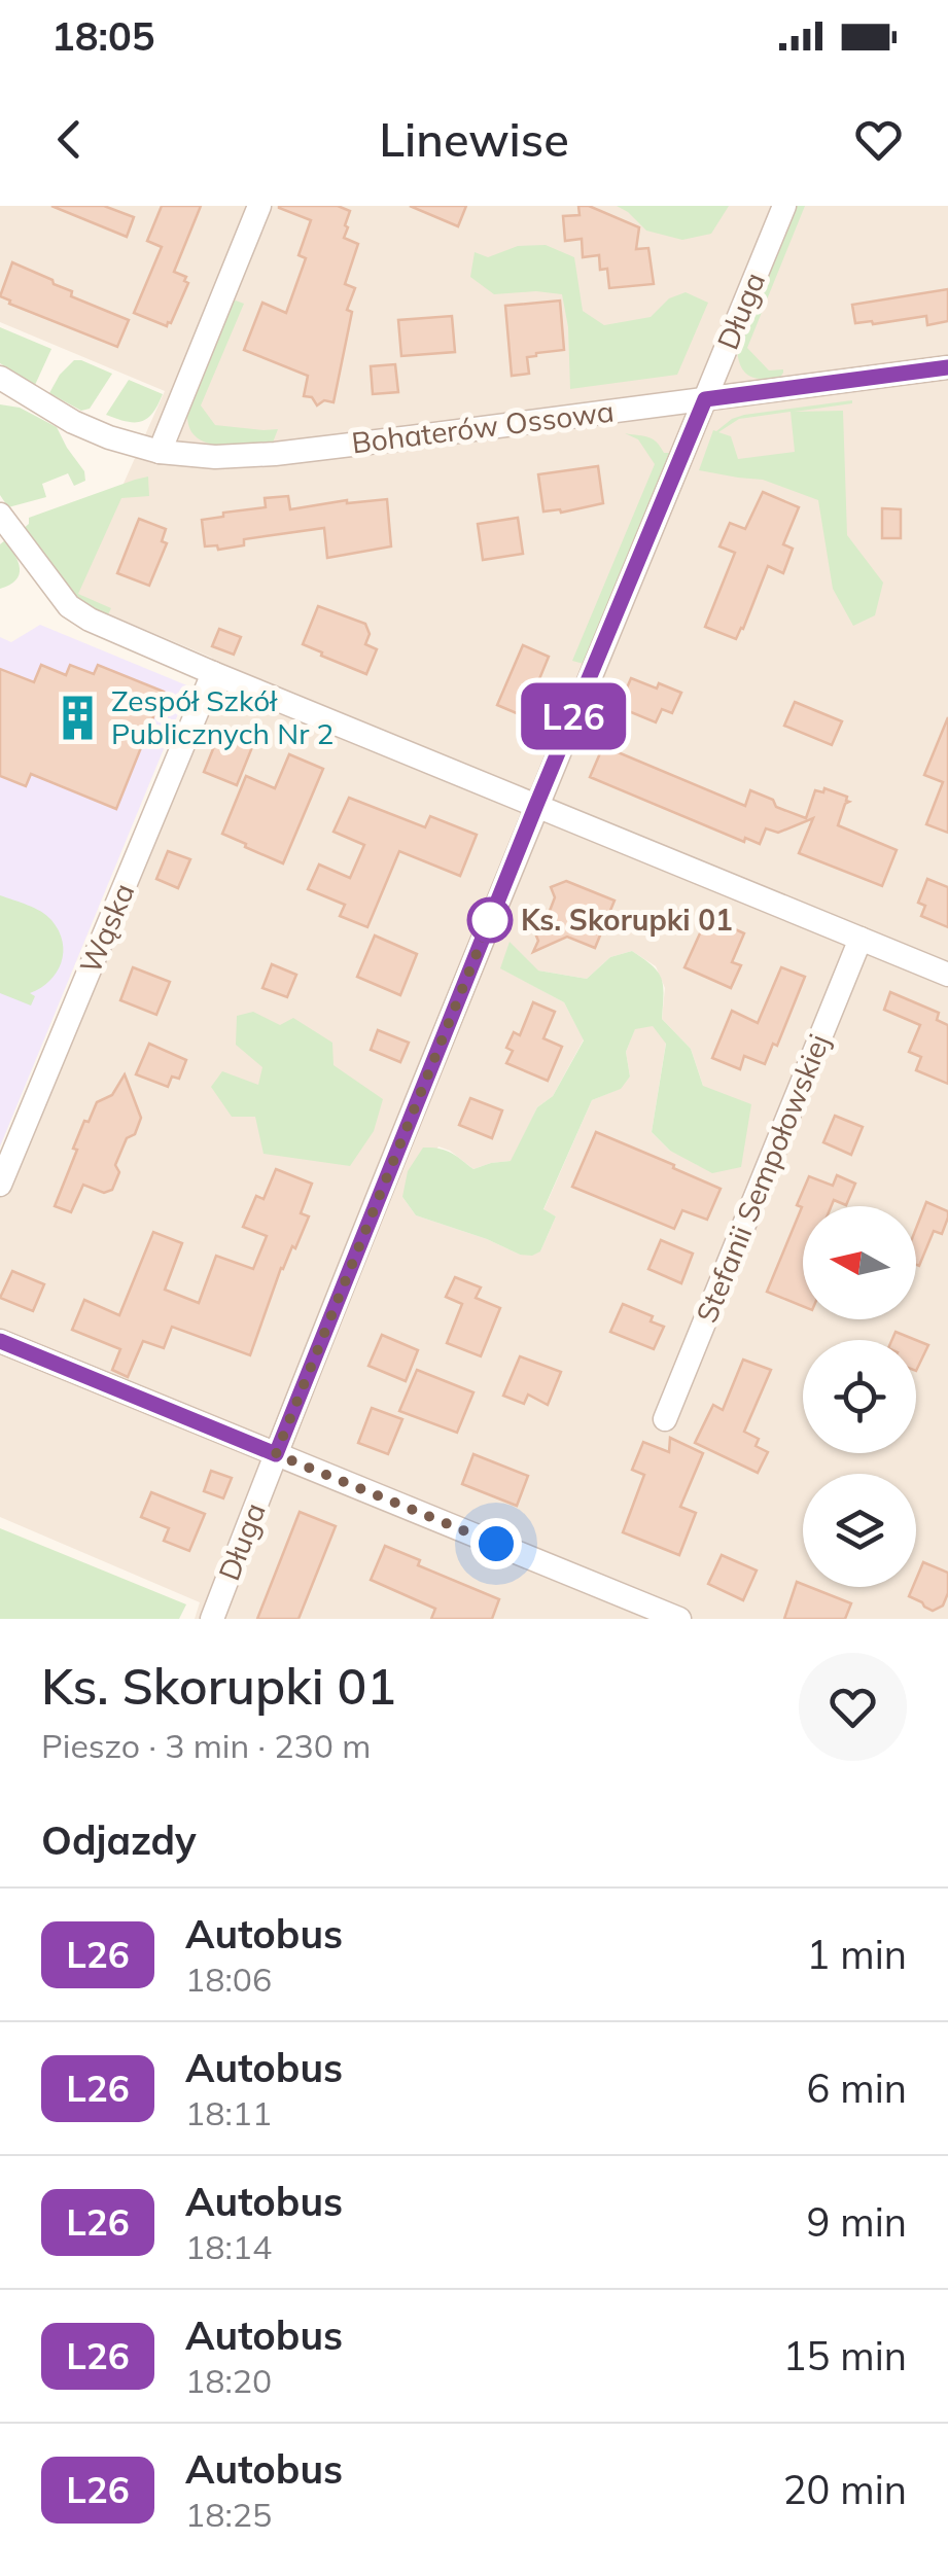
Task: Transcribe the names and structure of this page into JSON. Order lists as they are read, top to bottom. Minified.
{"streets":{"street":["Długa","Bohaterów Ossowa","Wąska","Stefanii Sempołowskiej"]},"crossings":[["Długa","Bohaterów Ossowa"]],"places":{"building":["Zespół Szkół Publicznych Nr 2"],"other":["Ks. Skorupki 01"]},"lines":["bus line L26"],"north":"left","page":{"status":"18:05","header":"Linewise","on_map":"L26","heading":[["Ks. Skorupki 01","Pieszo · 3 min · 230 m"],"Odjazdy"],"list":[{"mark":"L26","name":"Autobus","note":"18:06","value":"1 min"},{"mark":"L26","name":"Autobus","note":"18:11","value":"6 min"},{"mark":"L26","name":"Autobus","note":"18:14","value":"9 min"},{"mark":"L26","name":"Autobus","note":"18:20","value":"15 min"},{"mark":"L26","name":"Autobus","note":"18:25","value":"20 min"}]}}
